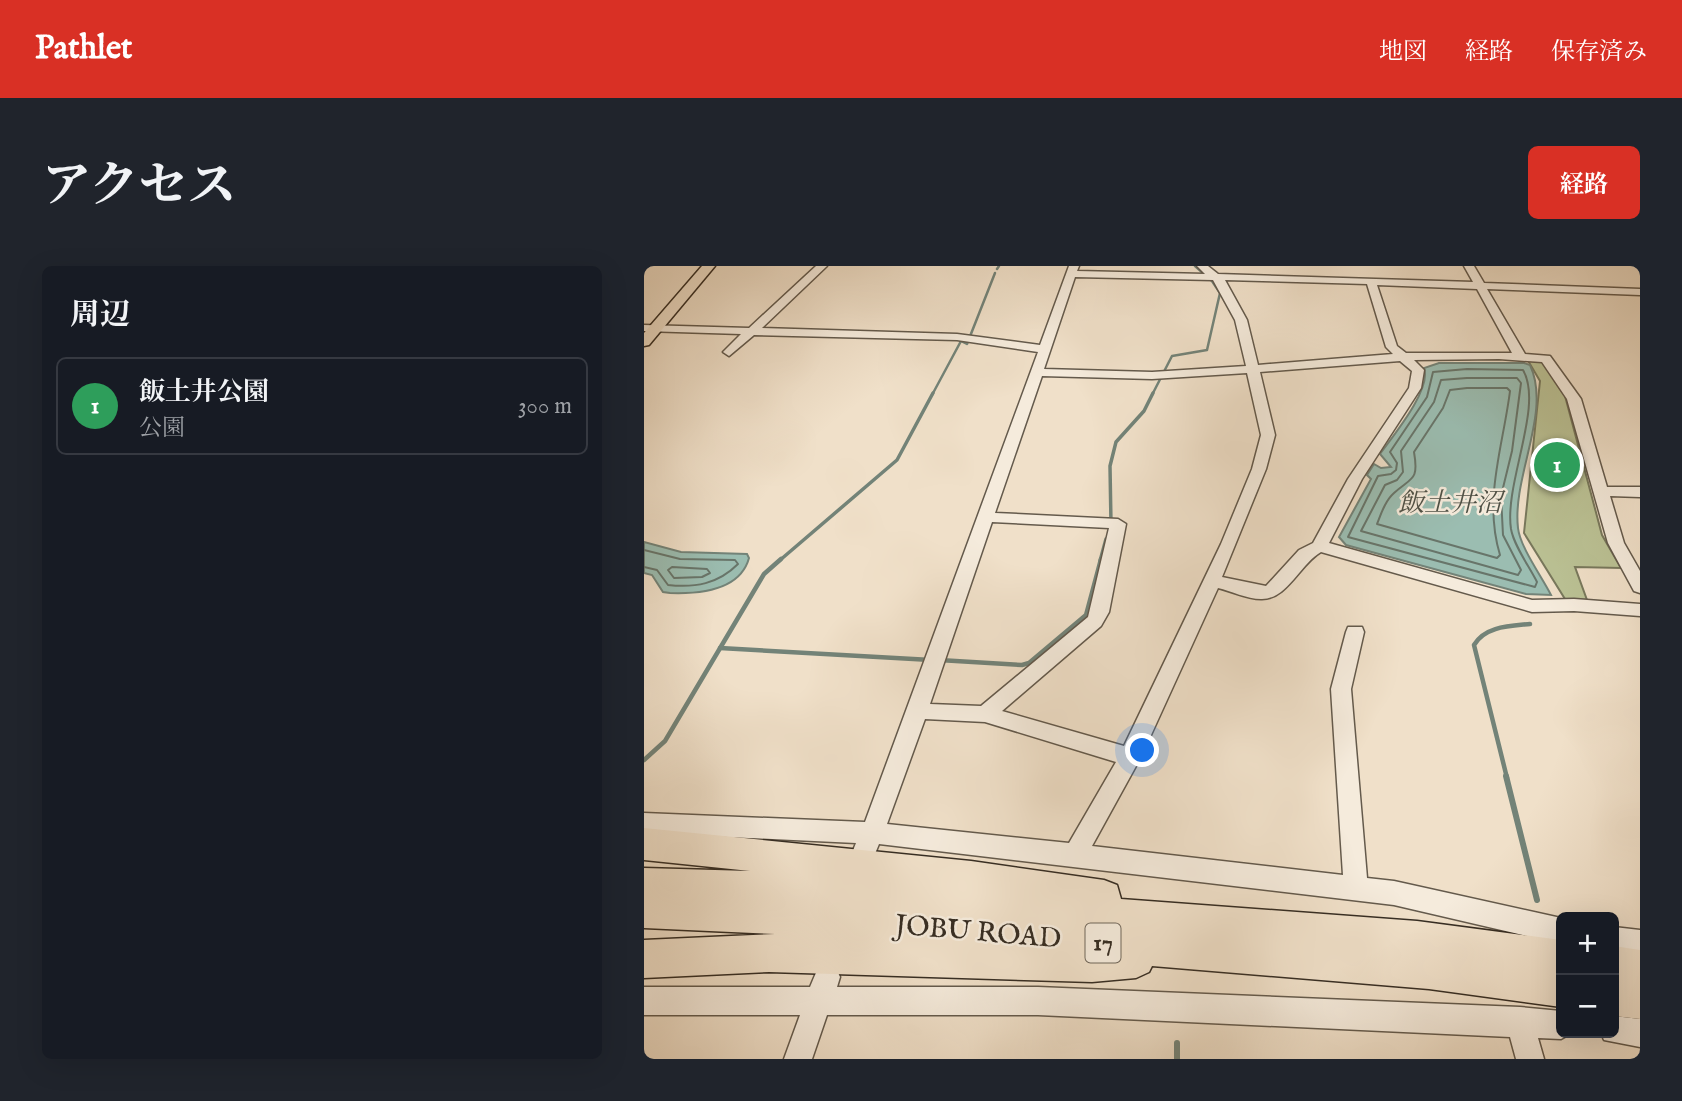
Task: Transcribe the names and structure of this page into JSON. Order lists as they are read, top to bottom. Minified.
{"streets":{"highway":["JOBU ROAD","17"]},"water":["飯土井沼"],"page":{"header":"Pathlet","nav":["地図","経路","保存済み"],"title":"アクセス","buttons":"経路","heading":"周辺","list":[{"mark":"1","name":"飯土井公園","note":"公園","value":"300 m"}],"pins":"1","map_buttons":["+","−"]}}
